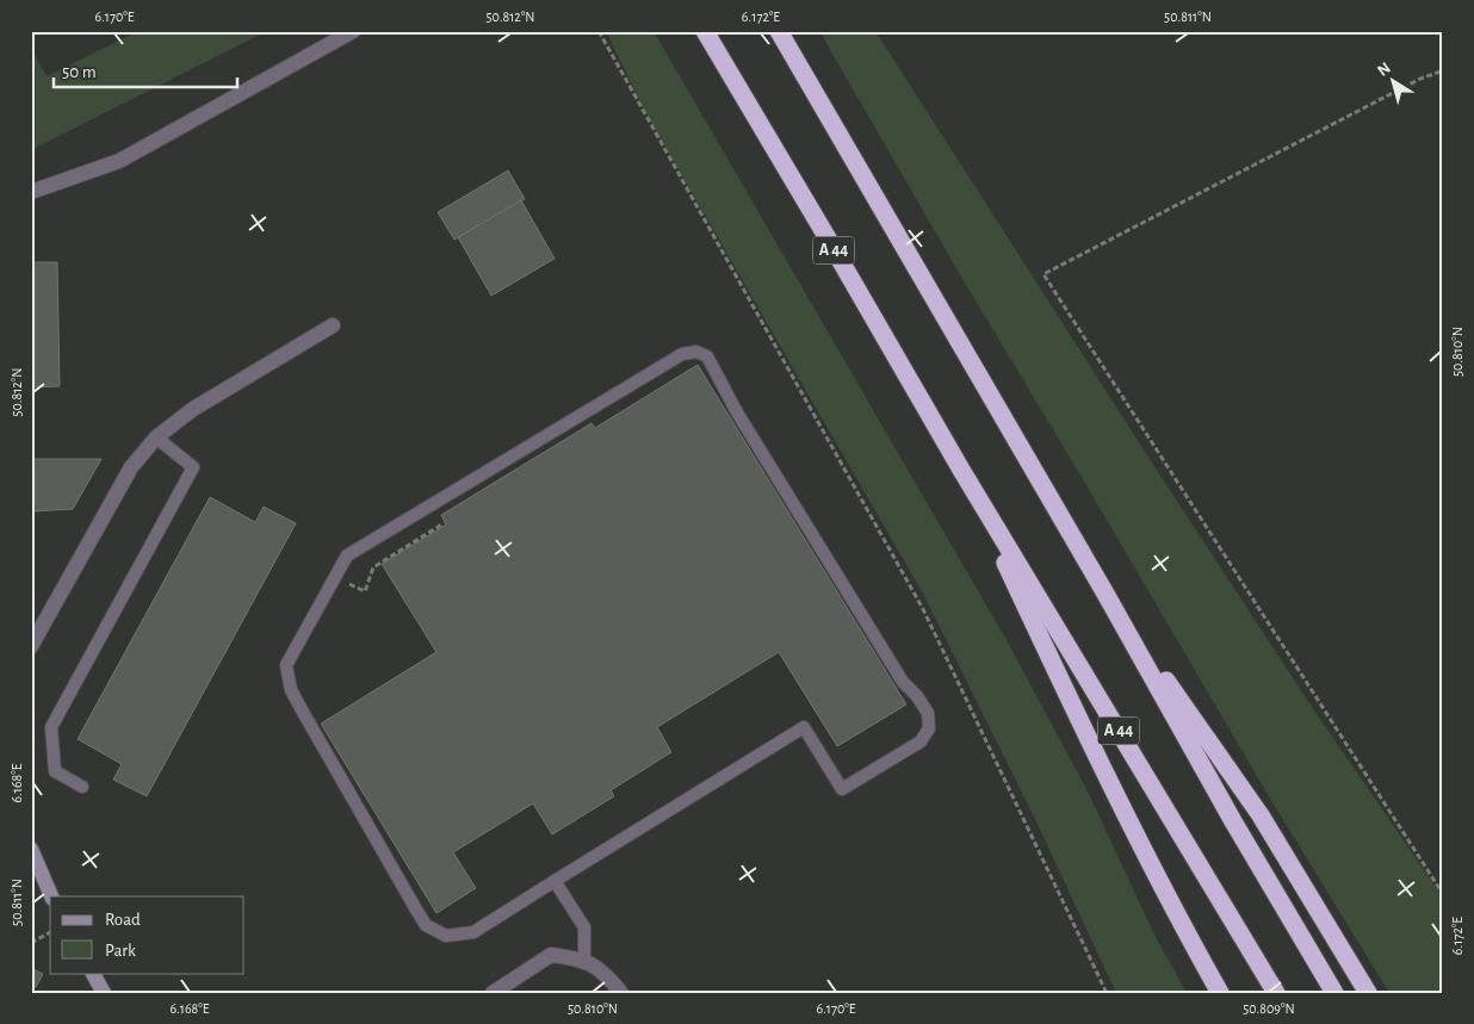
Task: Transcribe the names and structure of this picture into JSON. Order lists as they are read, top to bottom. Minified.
{"streets":{"highway":["A 44"]},"legend":["Road","Park"],"scale_bar":"50 m","north":"top left","coordinates":["6.170°E","50.812°N","6.172°E","50.811°N","50.810°N","6.168°E","50.809°N"]}
